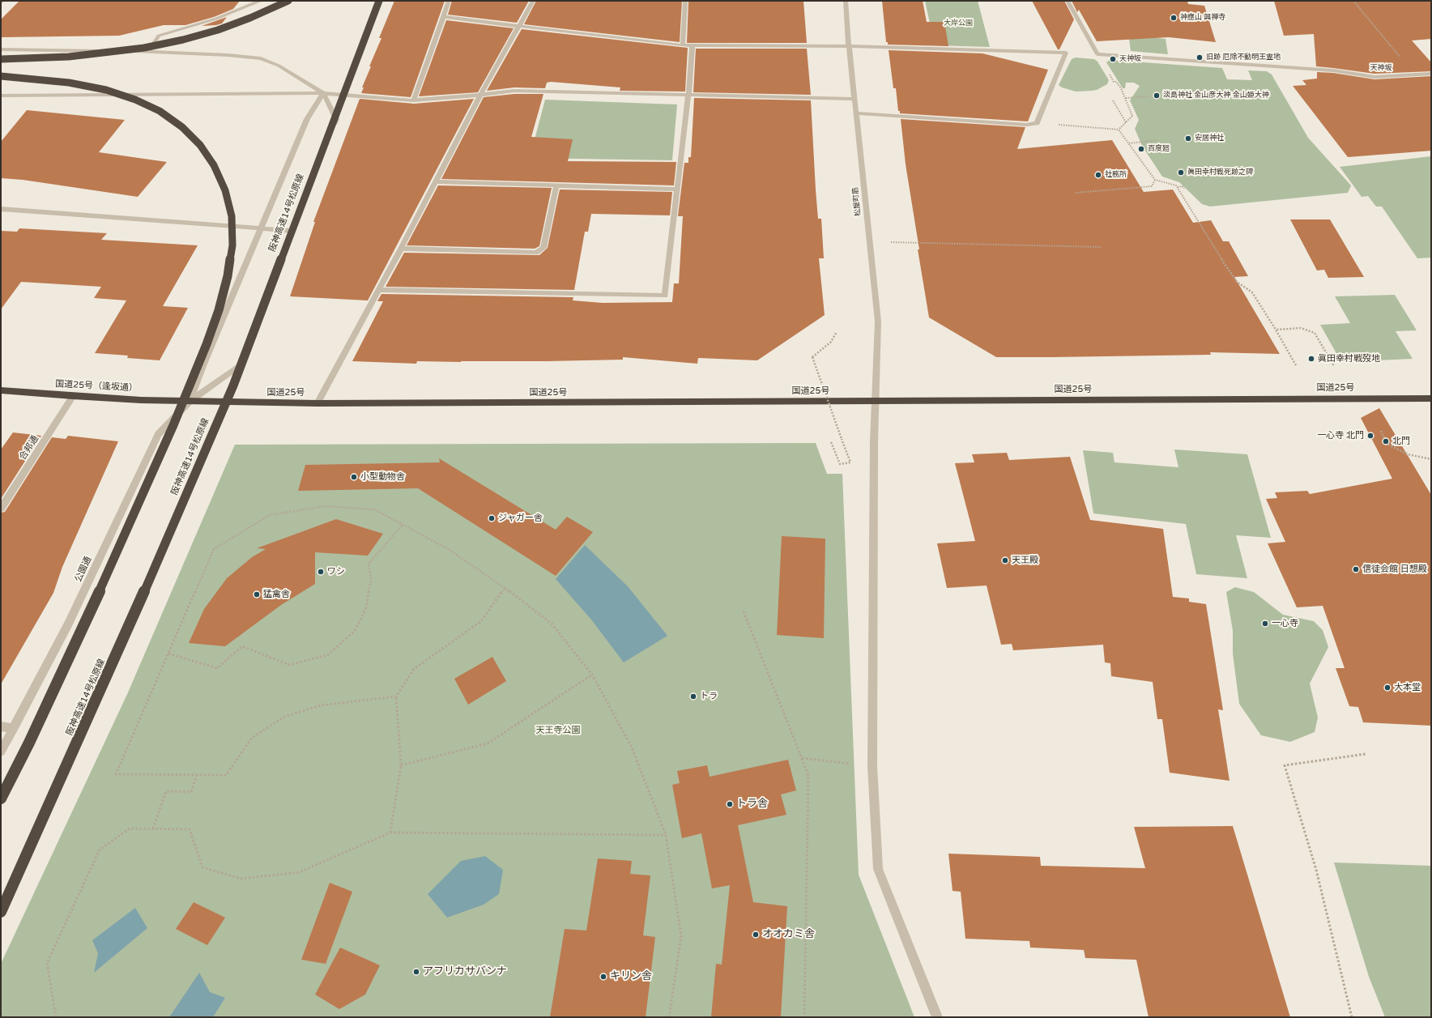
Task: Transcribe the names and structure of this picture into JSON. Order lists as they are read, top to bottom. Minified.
{"streets":{"highway":["阪神高速14号松原線","国道25号（逢坂通）","国道25号"],"street":["天神坂","松屋町筋","合邦通","公園通"]},"crossings":[["松屋町筋","国道25号"],["国道25号（逢坂通）","国道25号"],["国道25号（逢坂通）","合邦通"],["国道25号（逢坂通）","公園通"],["国道25号","公園通"]],"parks":["大岸公園","天王寺公園"],"places":["神應山 興禅寺","旧跡 厄除不動明王霊地","天神坂","淡島神社 金山彦大神 金山姫大神","安居神社","百度廻","眞田幸村戰死跡之碑","社務所","眞田幸村戦歿地","一心寺 北門","北門","小型動物舎","ジャガー舎","天王殿","信徒会館 日想殿","ワシ","猛禽舎","一心寺","大本堂","トラ","トラ舎","オオカミ舎","アフリカサバンナ","キリン舎"]}
